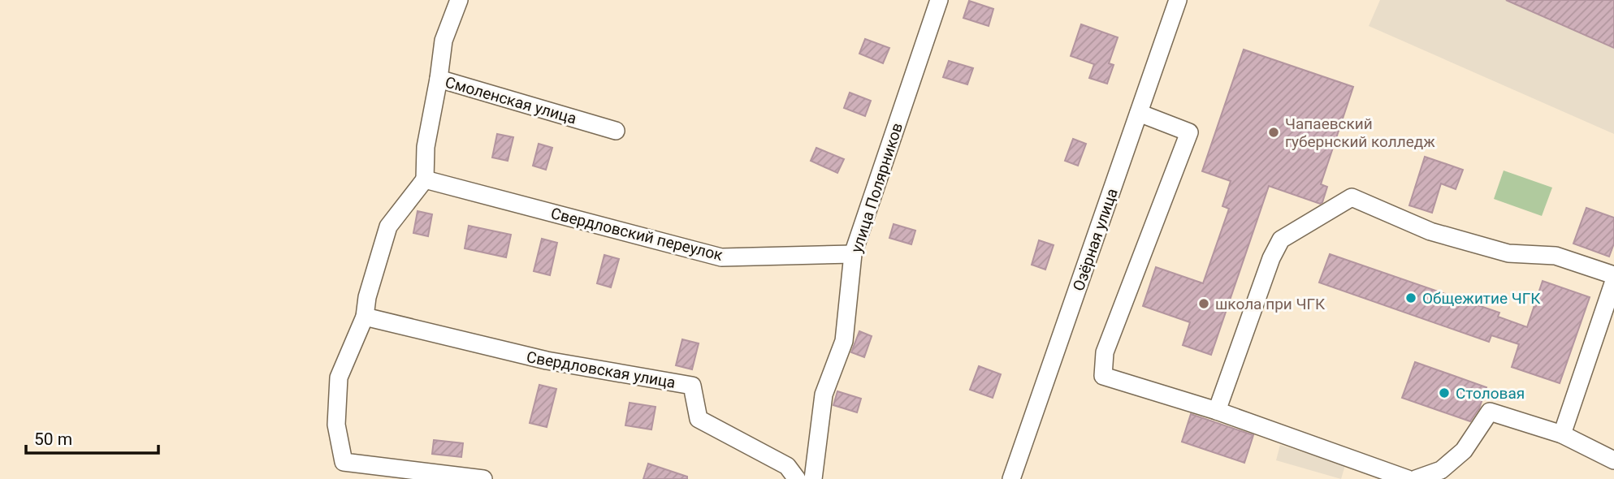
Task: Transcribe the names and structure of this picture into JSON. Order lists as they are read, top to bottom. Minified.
{"streets":{"street":["Смоленская улица","улица Полярников","Свердловский переулок","Озёрная улица","Свердловская улица"]},"crossings":[["Смоленская улица","Свердловский переулок"],["улица Полярников","Свердловский переулок"]],"places":["Чапаевский губернский колледж","Общежитие ЧГК","школа при ЧГК","Столовая"],"scale_bar":"50 m"}
